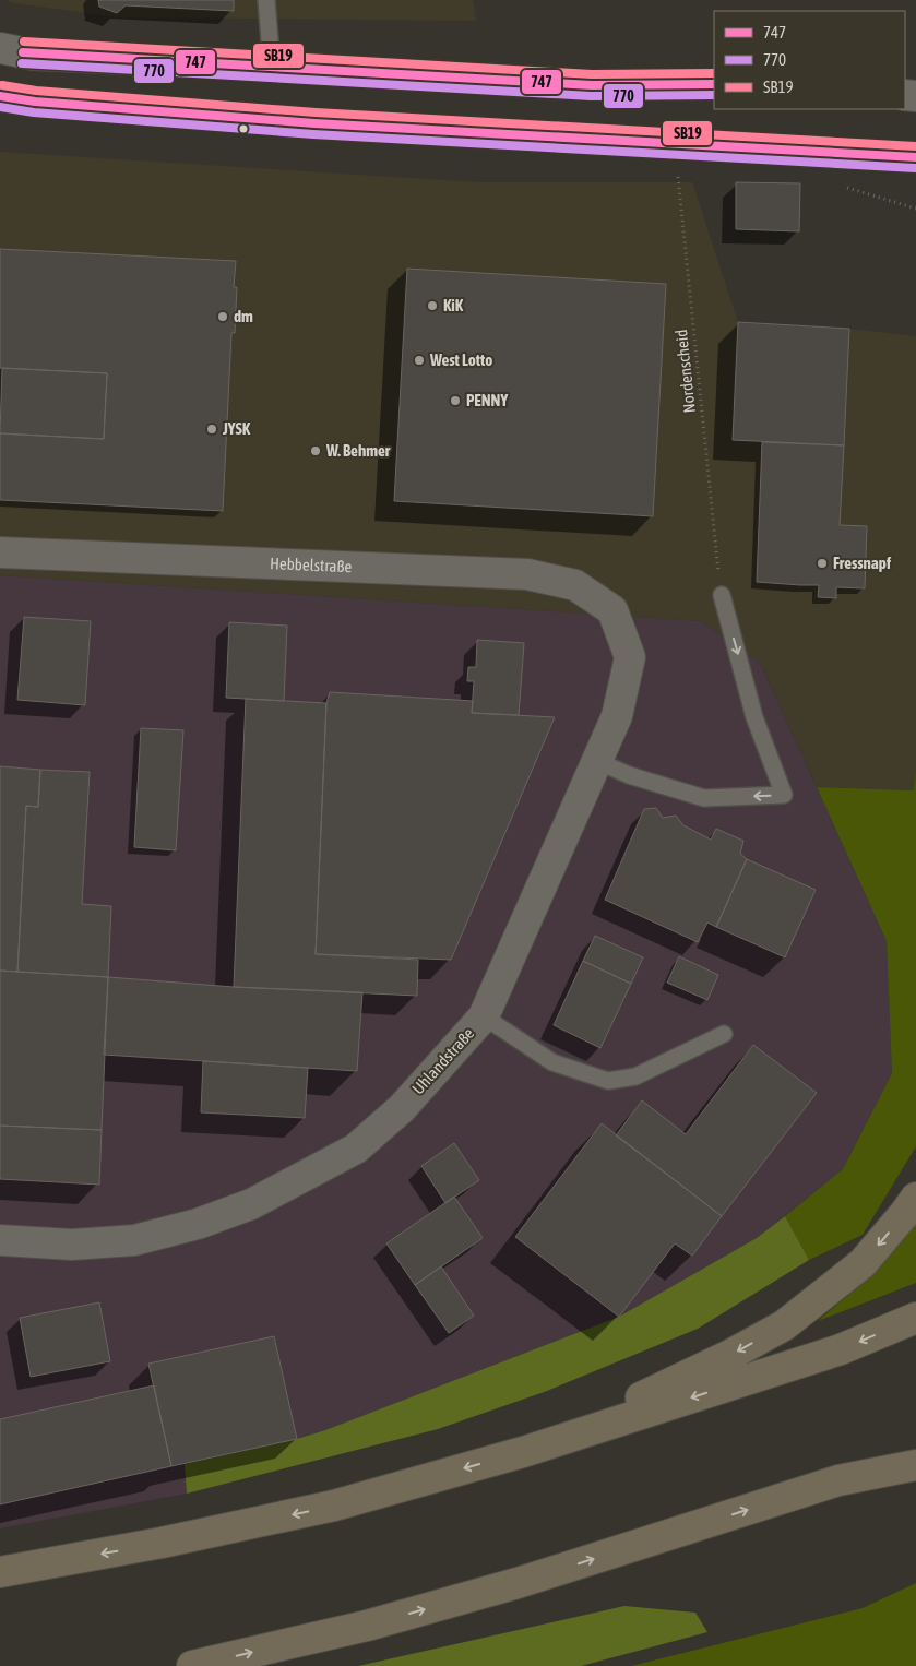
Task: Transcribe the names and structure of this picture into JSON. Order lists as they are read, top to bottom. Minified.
{"streets":{"main road":["Hebbelstraße","Uhlandstraße"],"path":["Nordenscheid"]},"crossings":[["Hebbelstraße","Uhlandstraße"]],"places":["KiK","dm","West Lotto","PENNY","JYSK","W. Behmer","Fressnapf"],"lines":["transit line SB19","transit line 747","transit line 770"],"legend":["747","770","SB19"]}
